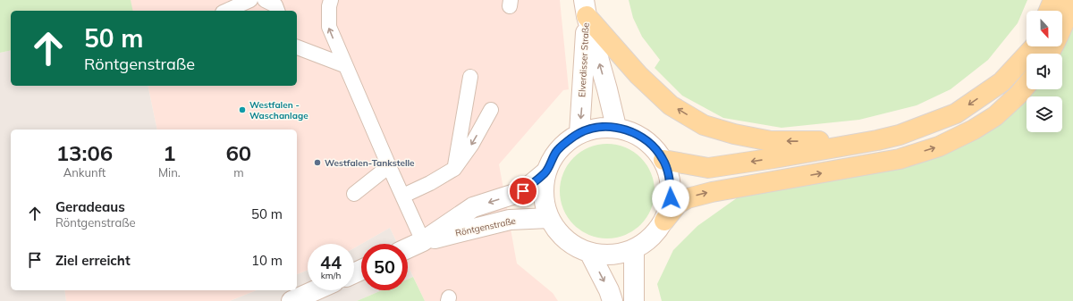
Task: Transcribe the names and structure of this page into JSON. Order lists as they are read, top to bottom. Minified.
{"streets":{"main road":["Elverdisser Straße","Röntgenstraße"]},"places":["Westfalen - Waschanlage","Westfalen-Tankstelle"],"north":"bottom","page":{"turn":["50 m","Röntgenstraße"],"eta":["13:06","Ankunft","1","Min.","60","m"],"list":[{"name":"Geradeaus","note":"Röntgenstraße","value":"50 m"},{"name":"Ziel erreicht","value":"10 m"}],"speed":"44 km/h","limit":"50"}}
